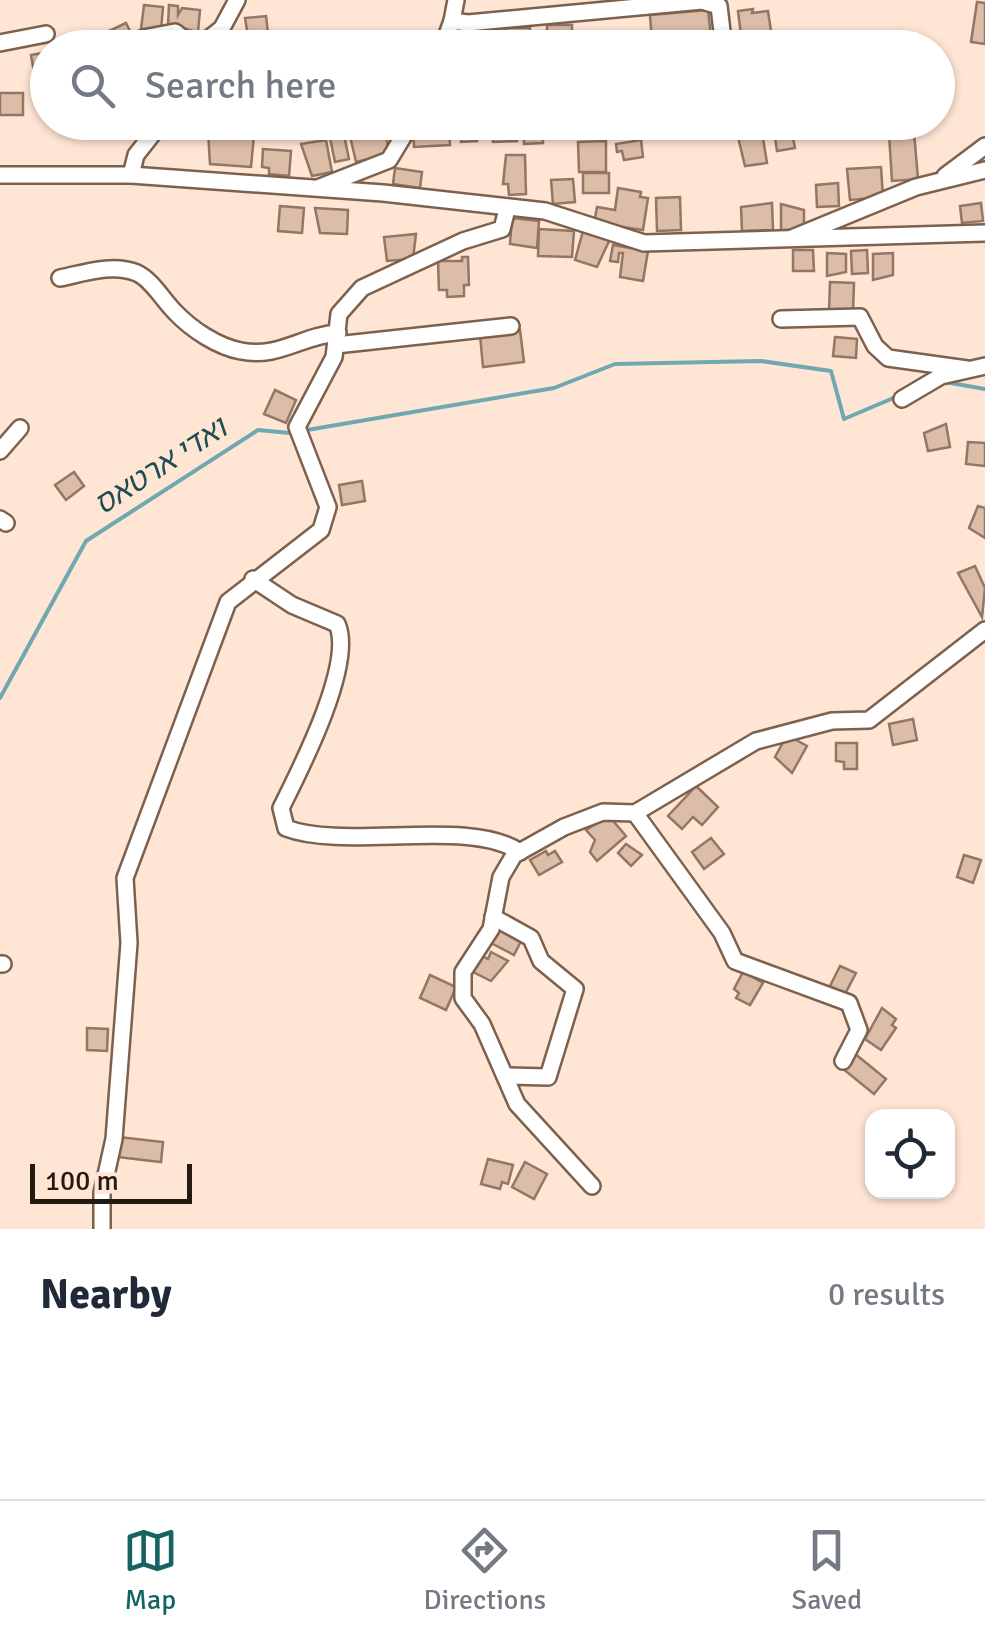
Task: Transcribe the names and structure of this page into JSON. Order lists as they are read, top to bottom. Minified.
{"water":["ואדי ארטאס"],"scale_bar":"100 m","page":{"search":"Search here","scale":"100 m","heading":["Nearby","0 results"],"nav":["Map","Directions","Saved"]}}
